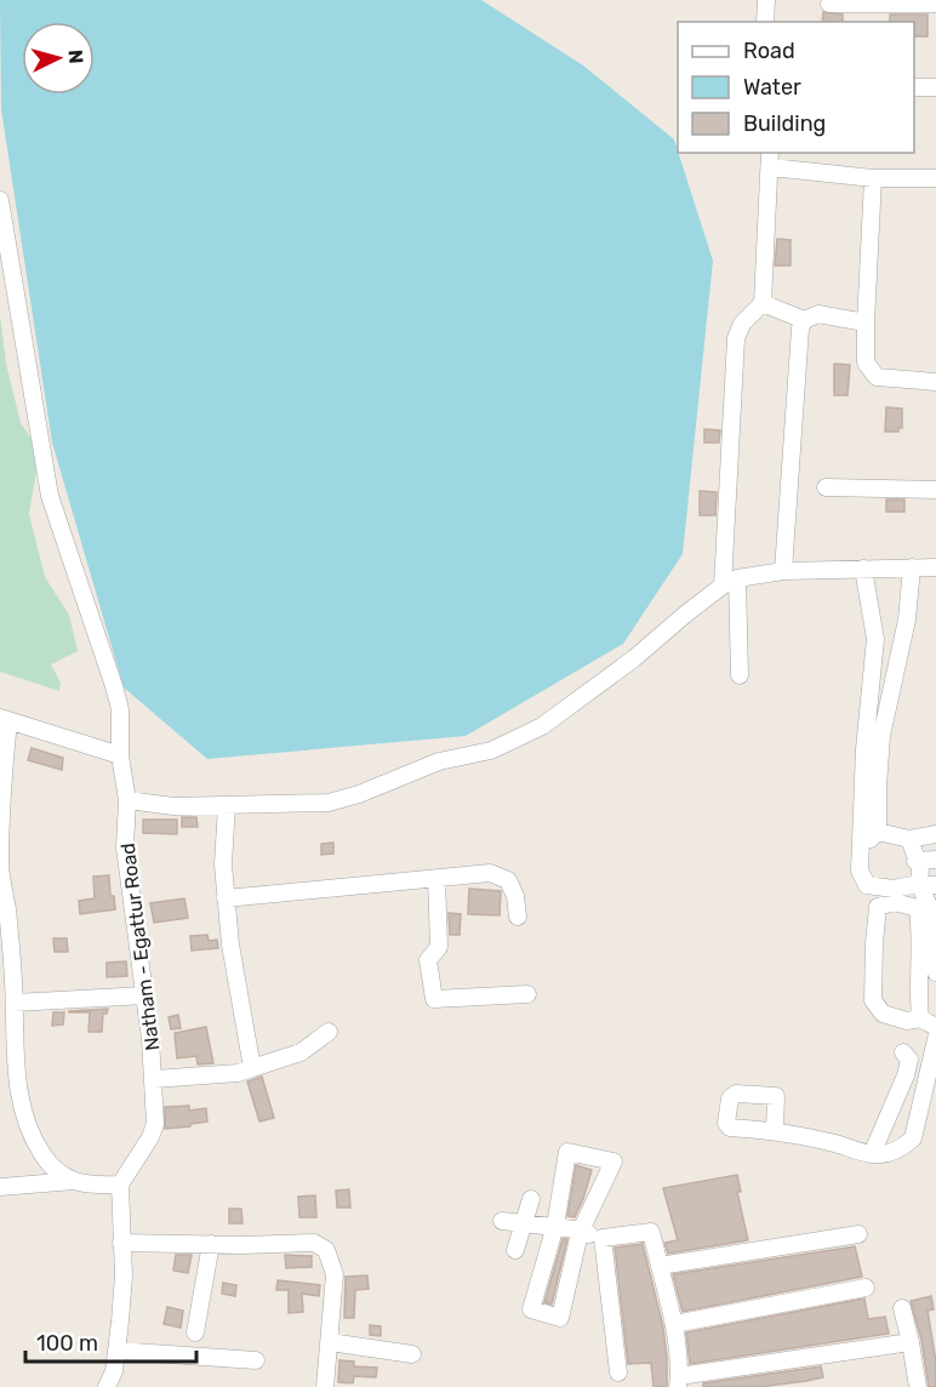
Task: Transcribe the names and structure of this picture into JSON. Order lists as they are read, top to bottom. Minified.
{"streets":{"street":["Natham - Egattur Road"]},"legend":["Road","Water","Building"],"scale_bar":"100 m","north":"right"}
